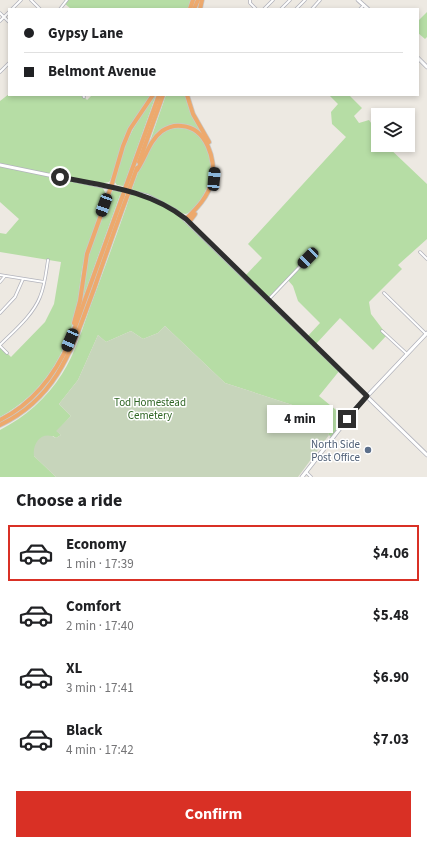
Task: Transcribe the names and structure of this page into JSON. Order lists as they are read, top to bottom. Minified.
{"parks":["Tod Homestead Cemetery"],"places":["North Side Post Office"],"page":{"banner":["Gypsy Lane","Belmont Avenue"],"bubble":"4 min","heading":"Choose a ride","list":[{"name":"Economy","note":"1 min · 17:39","value":"$4.06"},{"name":"Comfort","note":"2 min · 17:40","value":"$5.48"},{"name":"XL","note":"3 min · 17:41","value":"$6.90"},{"name":"Black","note":"4 min · 17:42","value":"$7.03"}],"buttons":"Confirm"}}
